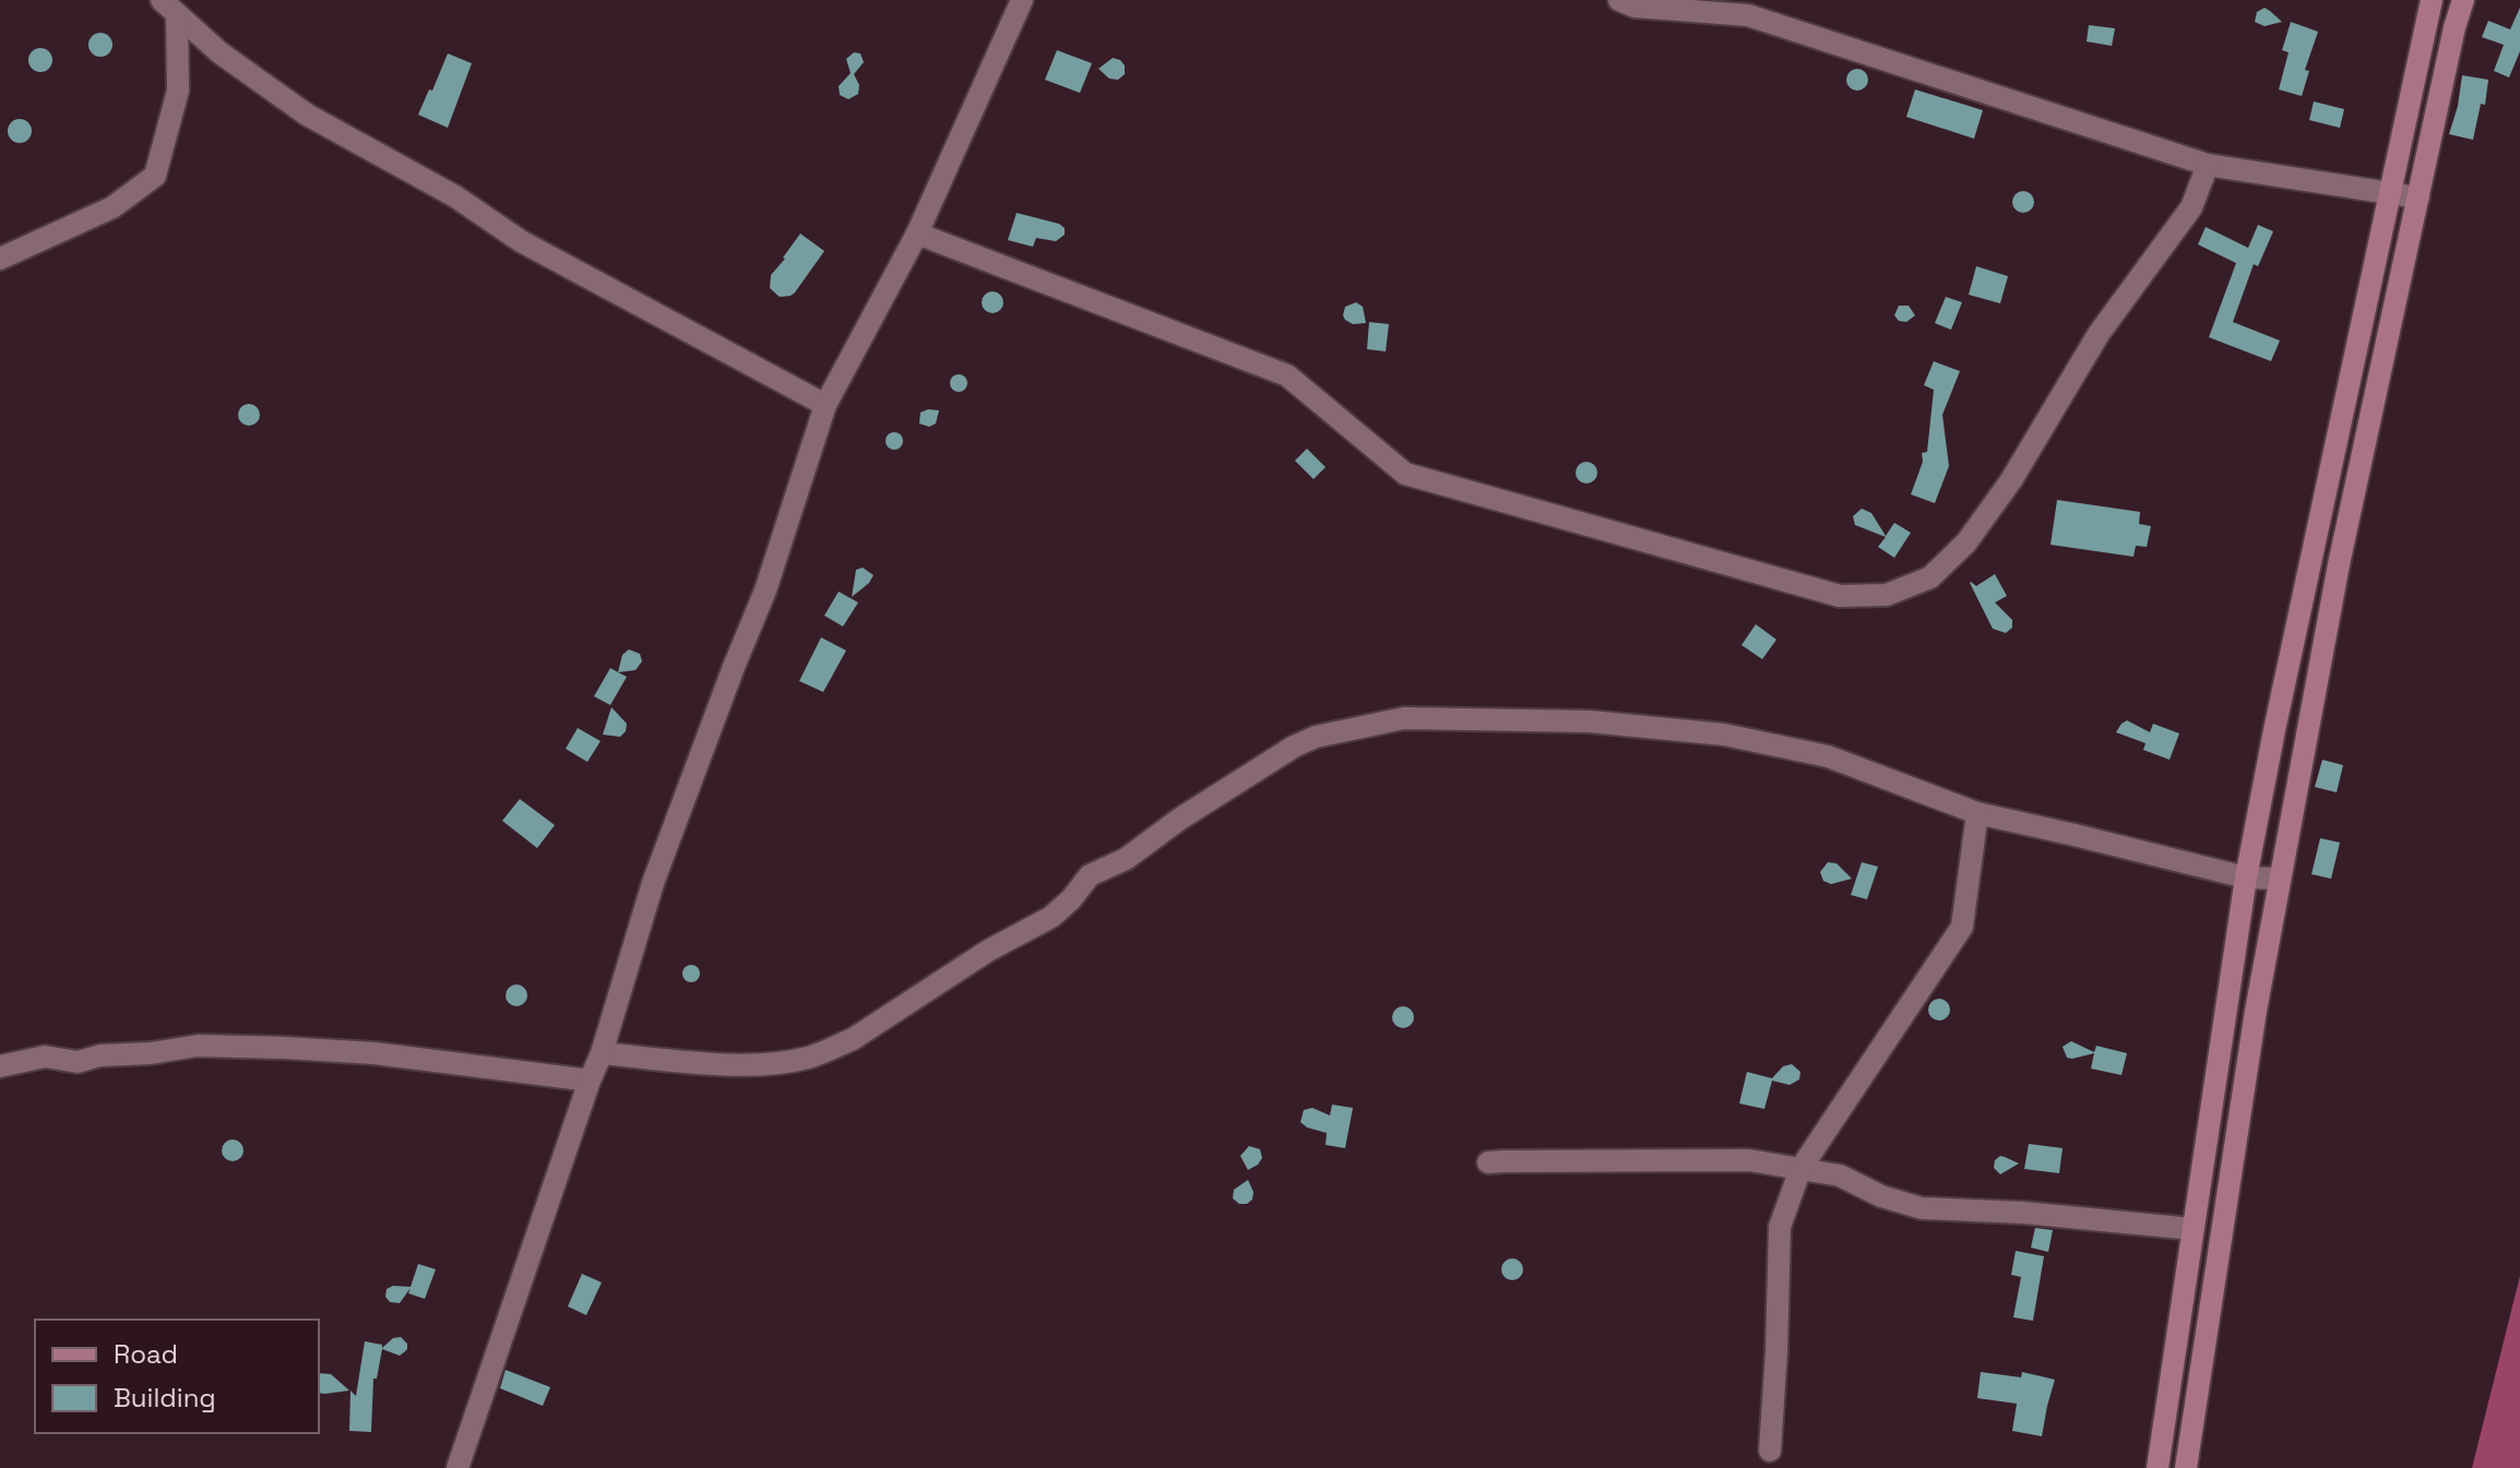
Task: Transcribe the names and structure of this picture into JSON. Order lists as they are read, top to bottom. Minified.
{"legend":["Road","Building"]}
